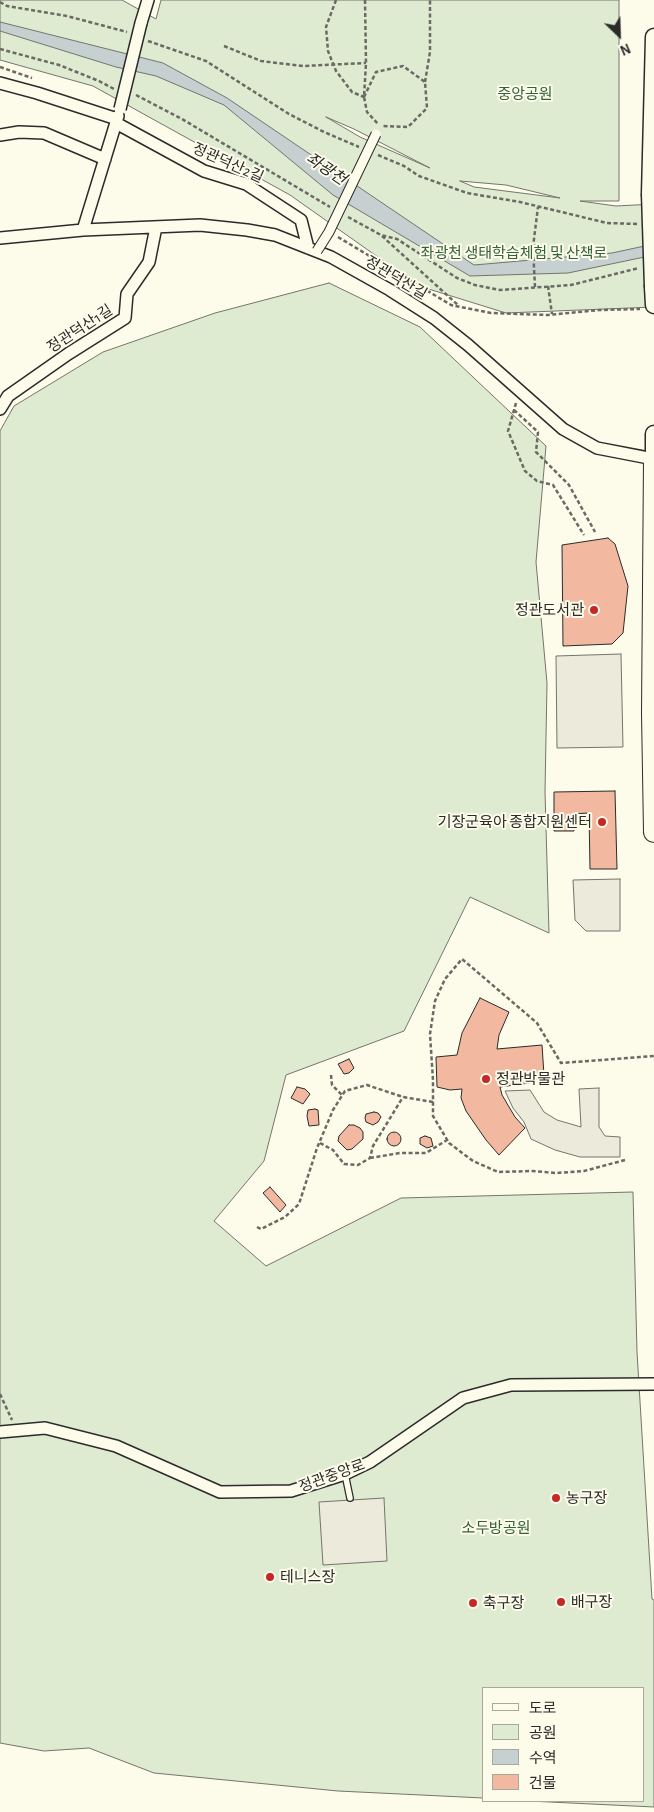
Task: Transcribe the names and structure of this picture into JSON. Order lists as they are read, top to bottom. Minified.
{"streets":{"street":["정관덕산2길","정관덕산길","정관덕산1길","정관중앙로"]},"crossings":[["정관덕산2길","정관덕산길"],["정관덕산길","정관덕산1길"]],"water":["좌광천"],"parks":["중앙공원","좌광천 생태학습체험 및 산책로","소두방공원"],"places":["정관도서관","기장군육아 종합지원센터","정관박물관","농구장","테니스장","배구장","축구장"],"legend":["도로","공원","수역","건물"],"north":"bottom right"}
